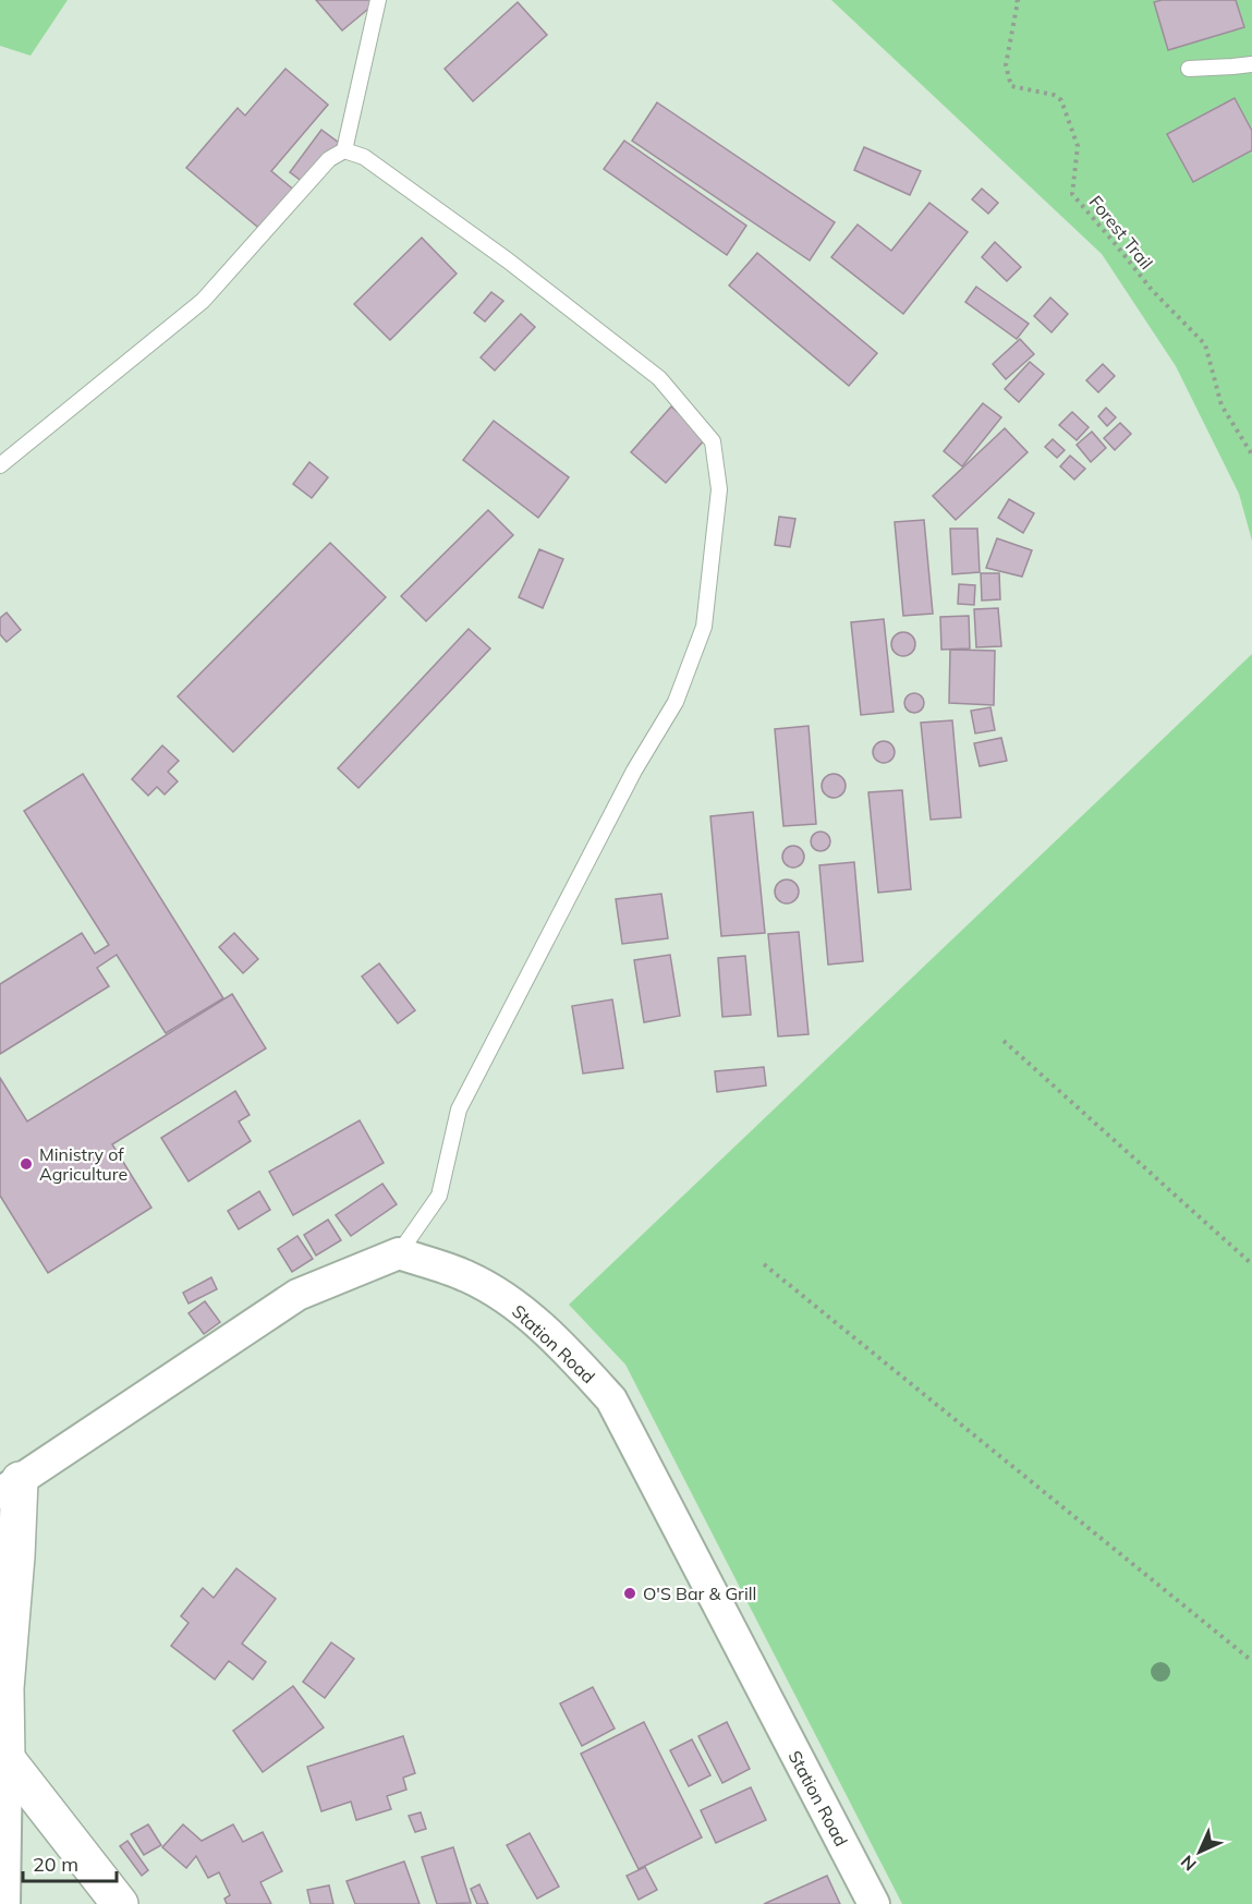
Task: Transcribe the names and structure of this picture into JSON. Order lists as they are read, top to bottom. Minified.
{"streets":{"street":["Station Road"],"path":["Forest Trail"]},"places":["Ministry of Agriculture","O'S Bar & Grill"],"scale_bar":"20 m","north":"bottom left"}
